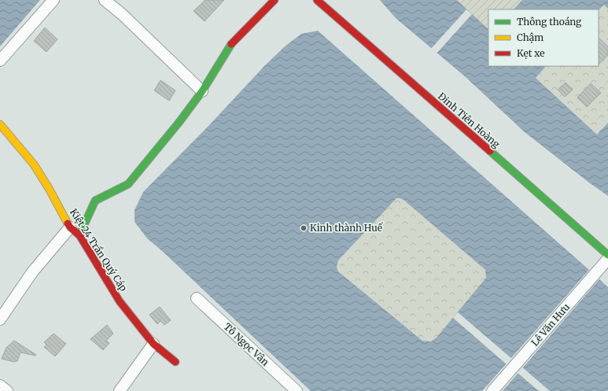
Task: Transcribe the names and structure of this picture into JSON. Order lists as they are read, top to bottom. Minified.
{"streets":{"street":["Đinh Tiên Hoàng","Kiệt 24 Trần Quý Cáp","Lê Văn Hưu","Tô Ngọc Vân"]},"places":["Kinh thành Huế"],"legend":["Thông thoáng","Chậm","Kẹt xe"]}
